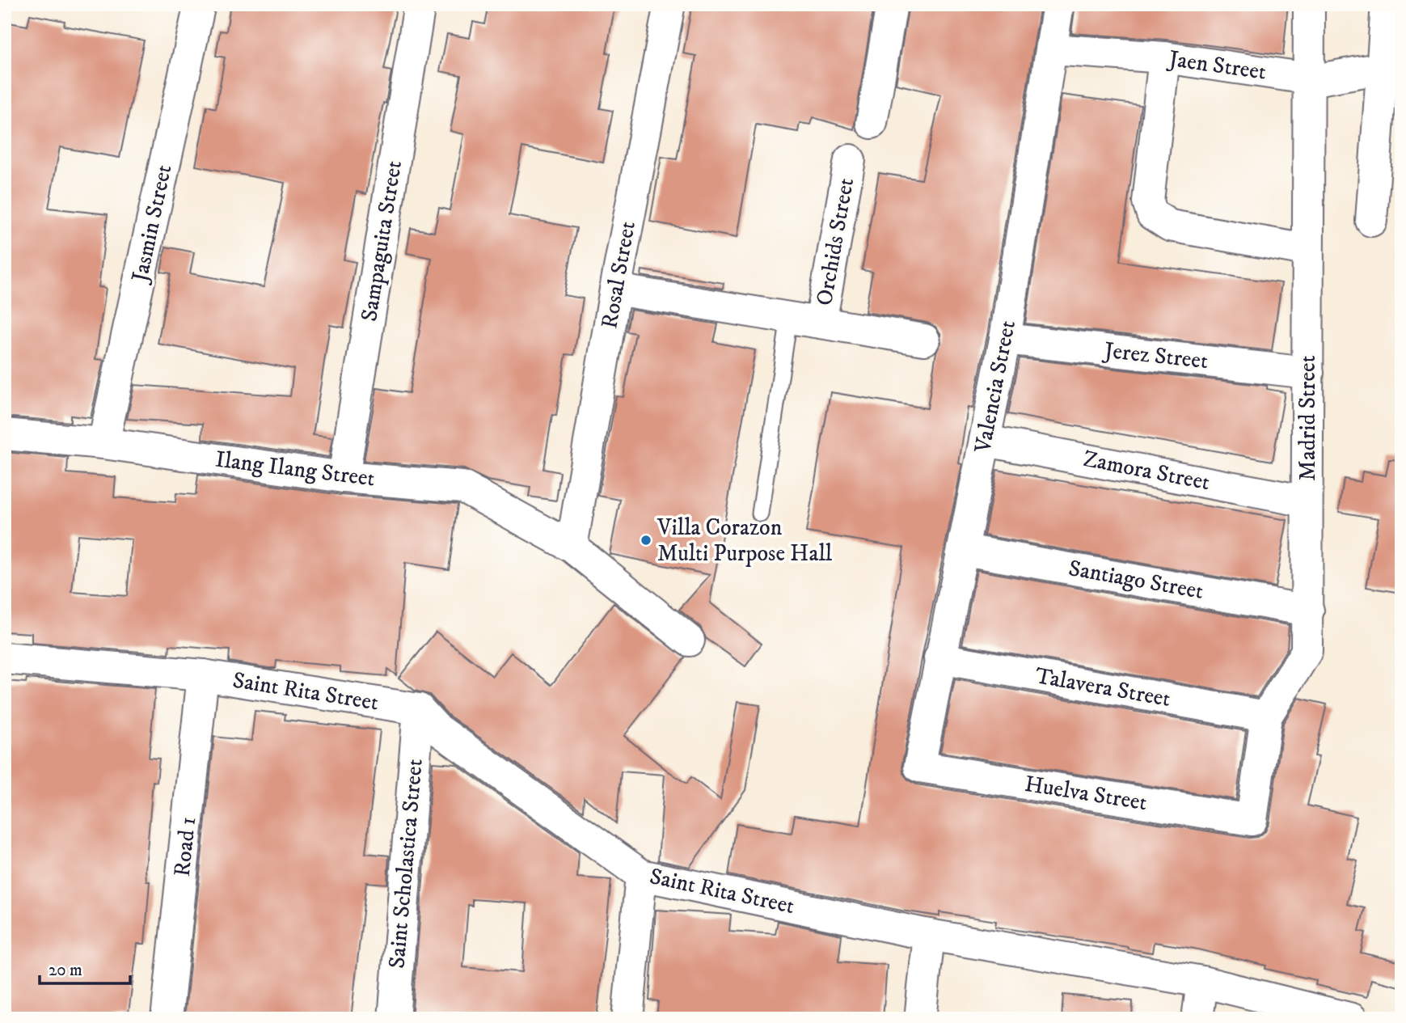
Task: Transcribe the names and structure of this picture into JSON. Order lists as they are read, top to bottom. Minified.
{"streets":{"street":["Jaen Street","Jasmin Street","Sampaguita Street","Orchids Street","Rosal Street","Jerez Street","Valencia Street","Madrid Street","Ilang Ilang Street","Zamora Street","Santiago Street","Talavera Street","Saint Rita Street","Huelva Street","Road 1","Saint Scholastica Street"]},"crossings":[["Jaen Street","Valencia Street"],["Jaen Street","Madrid Street"],["Jasmin Street","Ilang Ilang Street"],["Sampaguita Street","Ilang Ilang Street"],["Rosal Street","Ilang Ilang Street"],["Jerez Street","Valencia Street"],["Jerez Street","Madrid Street"],["Valencia Street","Zamora Street"],["Valencia Street","Santiago Street"],["Valencia Street","Talavera Street"],["Valencia Street","Huelva Street"],["Madrid Street","Zamora Street"],["Madrid Street","Santiago Street"],["Madrid Street","Talavera Street"],["Madrid Street","Huelva Street"],["Saint Rita Street","Road 1"],["Saint Rita Street","Saint Scholastica Street"]],"places":["Villa Corazon Multi Purpose Hall"],"scale_bar":"20 m"}
